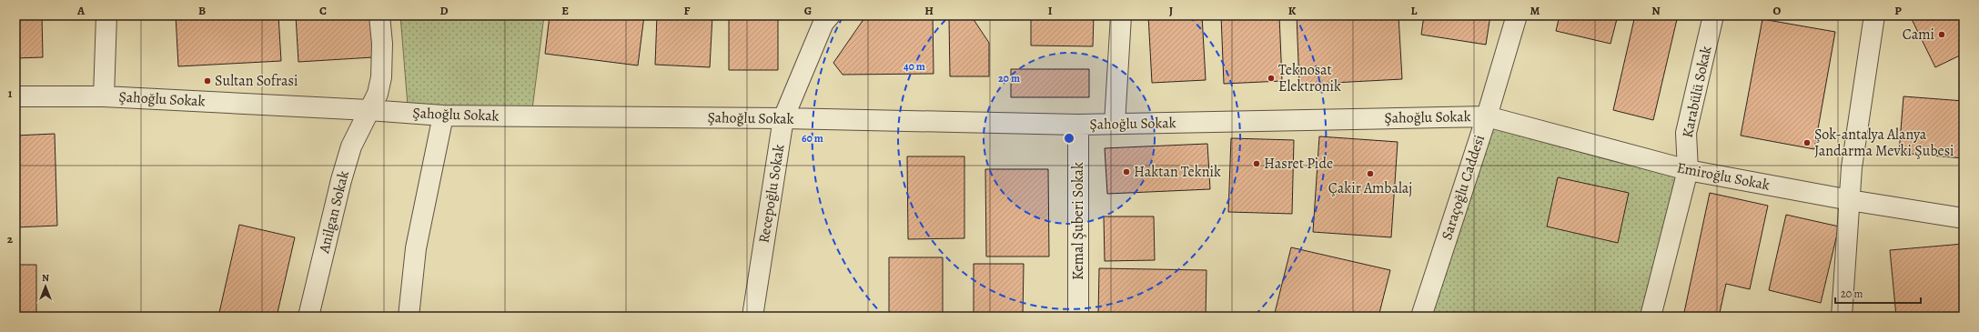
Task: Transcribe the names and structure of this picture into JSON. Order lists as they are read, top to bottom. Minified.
{"streets":{"street":["Karabülü Sokak","Şahoğlu Sokak","Emiroğlu Sokak","Saraçoğlu Caddesi","Recepoğlu Sokak","Anilgan Sokak","Kemal Şuberi Sokak"]},"crossings":[["Karabülü Sokak","Emiroğlu Sokak"],["Şahoğlu Sokak","Emiroğlu Sokak"],["Şahoğlu Sokak","Saraçoğlu Caddesi"],["Şahoğlu Sokak","Recepoğlu Sokak"],["Şahoğlu Sokak","Anilgan Sokak"],["Şahoğlu Sokak","Kemal Şuberi Sokak"],["Emiroğlu Sokak","Saraçoğlu Caddesi"]],"places":["Cami","Teknosat Elektronik","Sultan Sofrasi","Şok-antalya Alanya Jandarma Mevki Şubesi","Hasret Pide","Haktan Teknik","Çakir Ambalaj"],"scale_bar":"20 m","north":"top","grid":{"columns":["A","B","C","D","E","F","G","H","I","J","K","L","M","N","O","P"],"rows":["1","2"]},"rings":["40 m","20 m","60 m"]}
